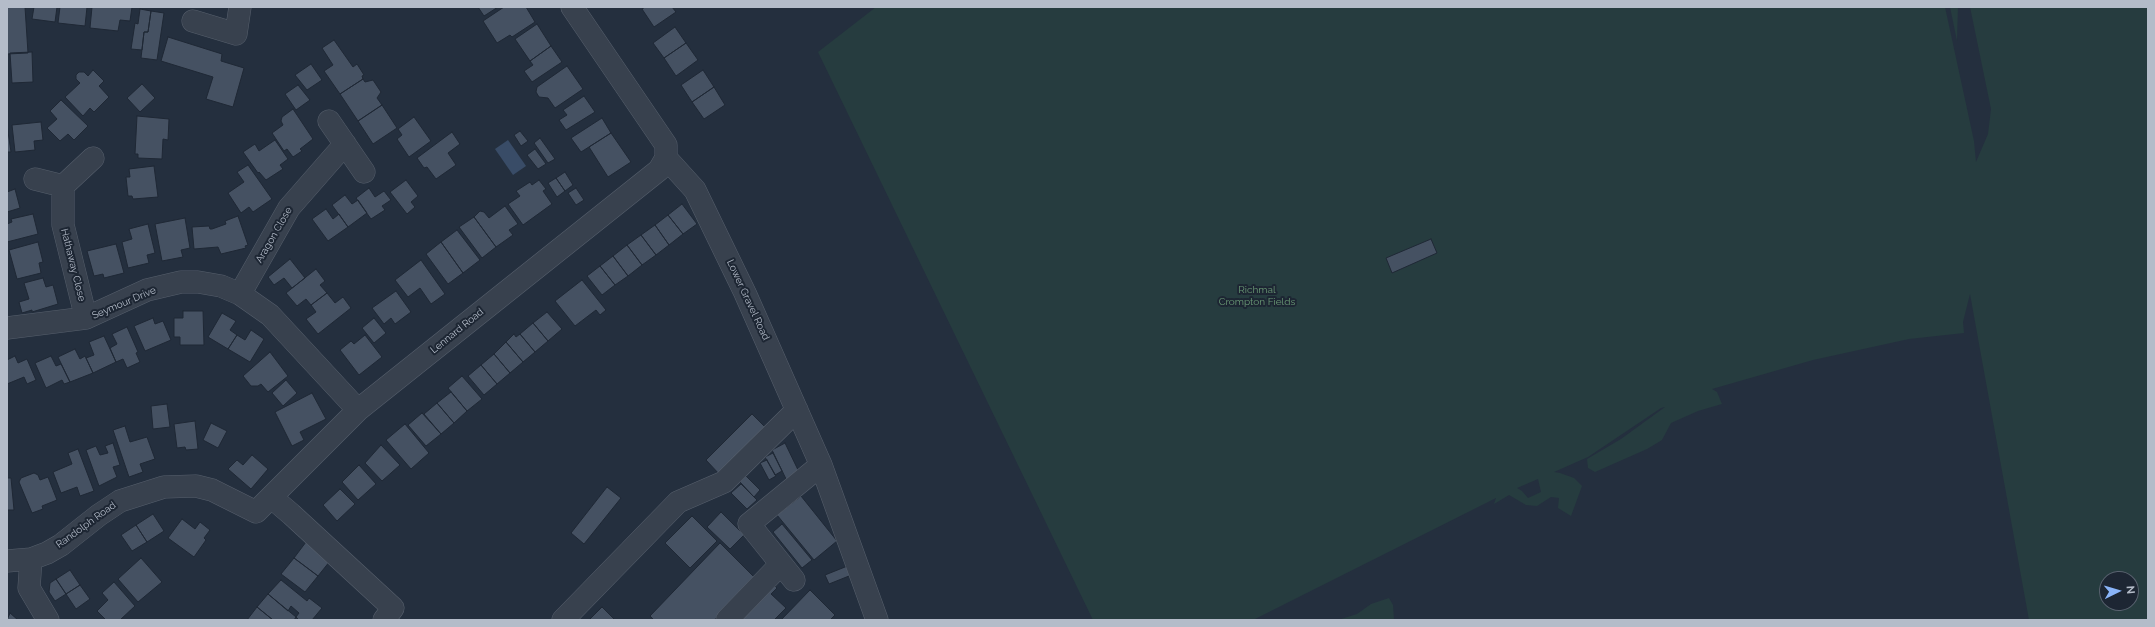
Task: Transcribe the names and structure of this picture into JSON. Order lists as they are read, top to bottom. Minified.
{"streets":{"street":["Aragon Close","Hathaway Close","Lower Gravel Road","Seymour Drive","Lennard Road","Randolph Road"]},"crossings":[["Aragon Close","Seymour Drive"],["Hathaway Close","Seymour Drive"],["Lower Gravel Road","Lennard Road"],["Seymour Drive","Lennard Road"],["Lennard Road","Randolph Road"]],"parks":["Richmal Crompton Fields"],"north":"right"}
